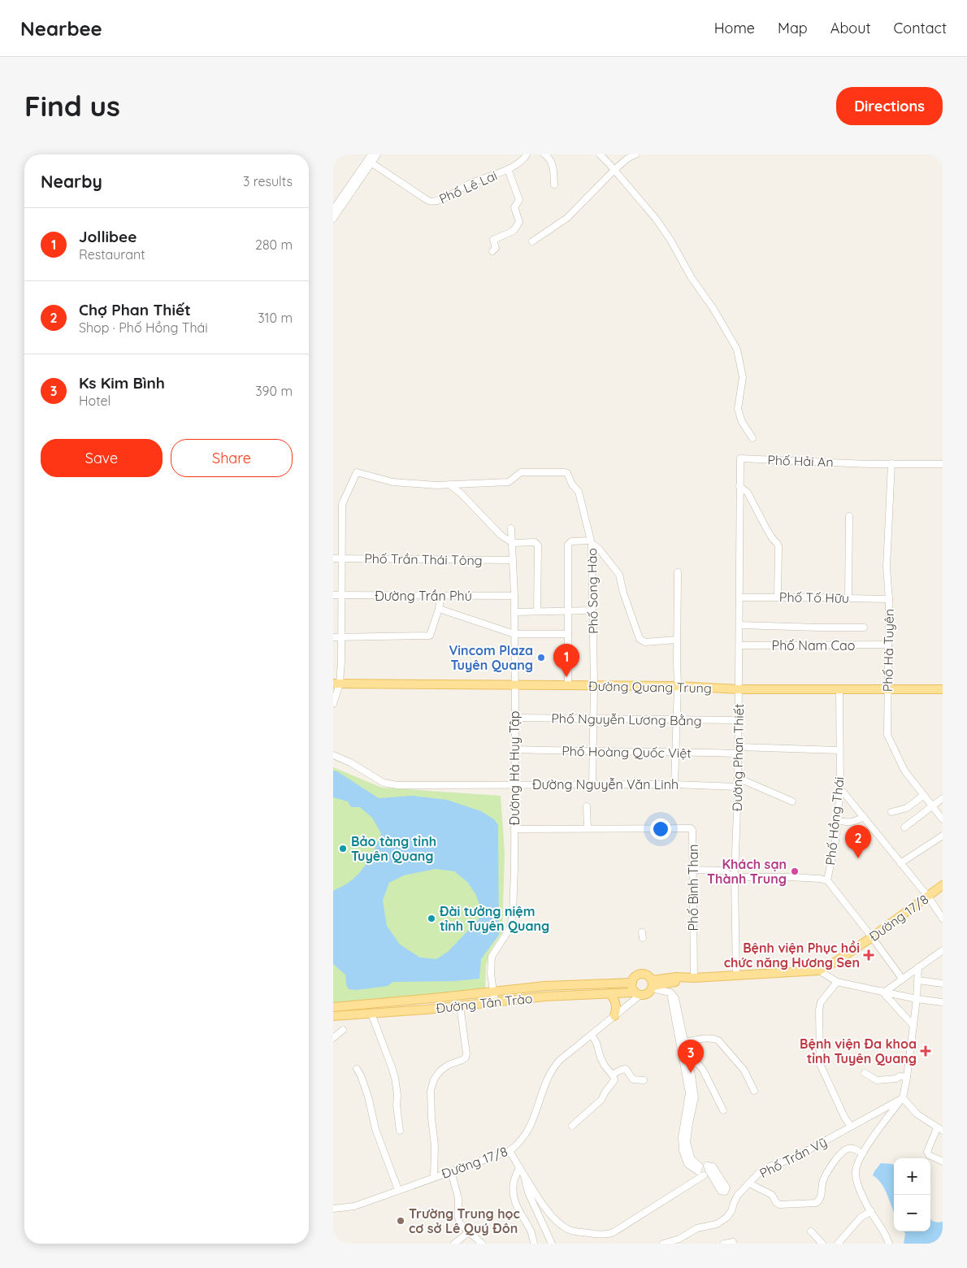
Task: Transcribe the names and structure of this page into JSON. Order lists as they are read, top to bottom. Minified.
{"streets":{"main road":["Đường Quang Trung","Đường 17/8","Đường Tân Trào"],"street":["Phố Lê Lai","Phố Hải An","Phố Trần Thái Tông","Phố Song Hào","Đường Trần Phú","Phố Tố Hữu","Phố Nam Cao","Phố Hà Tuyên","Phố Nguyễn Lương Bằng","Phố Hoàng Quốc Việt","Đường Phan Thiết","Đường Hà Huy Tập","Đường Nguyễn Văn Linh","Phố Hồng Thái","Phố Bình Than","Phố Trần Vỹ"]},"crossings":[["Phố Hải An","Phố Hà Tuyên"],["Phố Hải An","Đường Phan Thiết"],["Phố Trần Thái Tông","Phố Song Hào"],["Phố Trần Thái Tông","Đường Hà Huy Tập"],["Phố Song Hào","Đường Quang Trung"],["Phố Song Hào","Phố Nguyễn Lương Bằng"],["Phố Song Hào","Phố Hoàng Quốc Việt"],["Phố Song Hào","Đường Nguyễn Văn Linh"],["Đường Trần Phú","Đường Hà Huy Tập"],["Phố Tố Hữu","Phố Hà Tuyên"],["Phố Tố Hữu","Đường Phan Thiết"],["Phố Nam Cao","Phố Hà Tuyên"],["Phố Nam Cao","Đường Phan Thiết"],["Phố Hà Tuyên","Đường Quang Trung"],["Đường Quang Trung","Đường Phan Thiết"],["Đường Quang Trung","Đường Hà Huy Tập"],["Đường Quang Trung","Phố Hồng Thái"],["Phố Nguyễn Lương Bằng","Đường Phan Thiết"],["Phố Nguyễn Lương Bằng","Đường Hà Huy Tập"],["Phố Hoàng Quốc Việt","Đường Phan Thiết"],["Phố Hoàng Quốc Việt","Đường Hà Huy Tập"],["Phố Hoàng Quốc Việt","Phố Hồng Thái"],["Đường Phan Thiết","Đường Nguyễn Văn Linh"],["Đường Phan Thiết","Đường 17/8"],["Đường Hà Huy Tập","Đường Nguyễn Văn Linh"],["Đường Hà Huy Tập","Phố Bình Than"],["Đường Hà Huy Tập","Đường Tân Trào"],["Phố Hồng Thái","Đường 17/8"],["Phố Bình Than","Đường 17/8"],["Đường 17/8","Đường Tân Trào"]],"places":{"other":["Vincom Plaza Tuyên Quang","Bảo tàng tỉnh Tuyên Quang","Khách sạn Thành Trung","Đài tưởng niệm tỉnh Tuyên Quang","Trường Trung học cơ sở Lê Quý Đôn"],"health":["Bệnh viện Phục hồi chức năng Hương Sen","Bệnh viện Đa khoa tỉnh Tuyên Quang"]},"page":{"header":"Nearbee","nav":["Home","Map","About","Contact"],"buttons":["Directions",["Save","Share"]],"title":"Find us","heading":["Nearby","3 results"],"list":[{"mark":"1","name":"Jollibee","note":"Restaurant","value":"280 m"},{"mark":"2","name":"Chợ Phan Thiết","note":"Shop · Phố Hồng Thái","value":"310 m"},{"mark":"3","name":"Ks Kim Bình","note":"Hotel","value":"390 m"}],"pins":["1","2","3"],"map_buttons":["+","−"]}}
